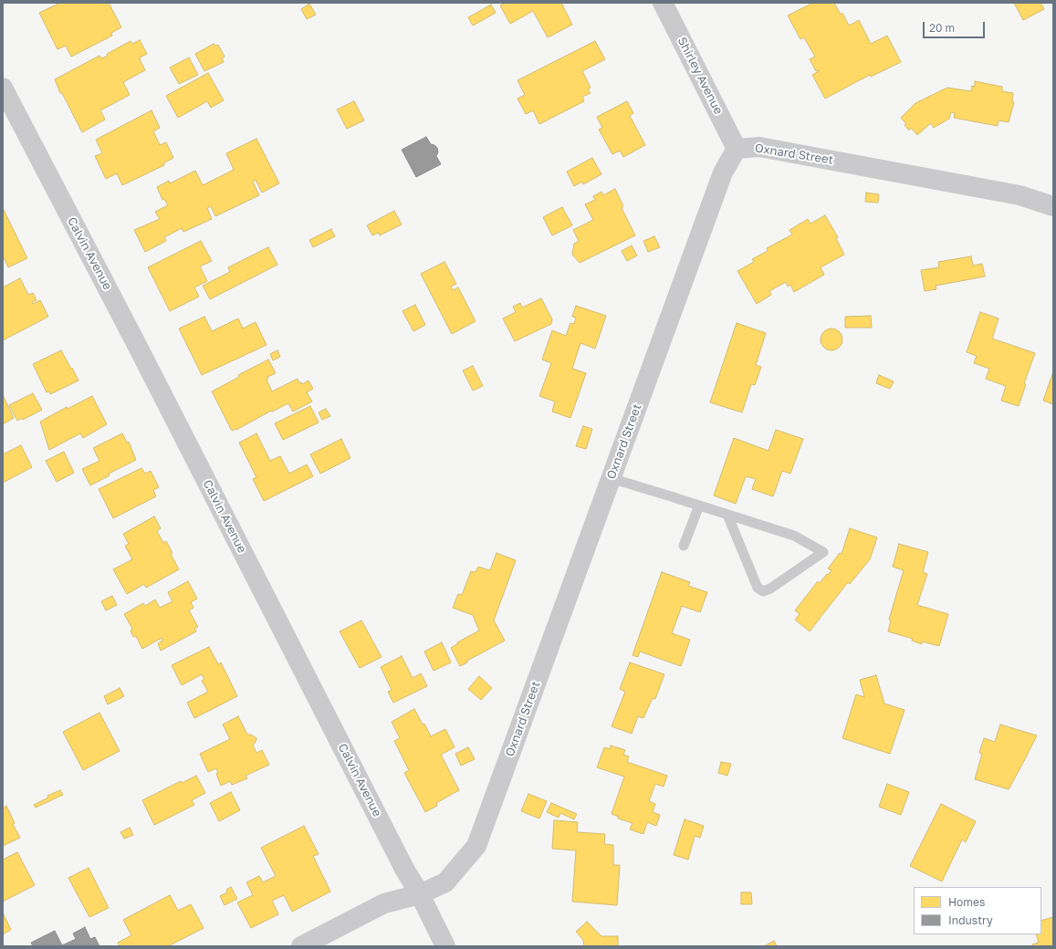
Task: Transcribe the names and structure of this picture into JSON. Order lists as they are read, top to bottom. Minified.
{"streets":{"street":["Shirley Avenue","Oxnard Street","Calvin Avenue"]},"crossings":[["Shirley Avenue","Oxnard Street"],["Oxnard Street","Calvin Avenue"]],"legend":["Homes","Industry"],"scale_bar":"20 m"}
